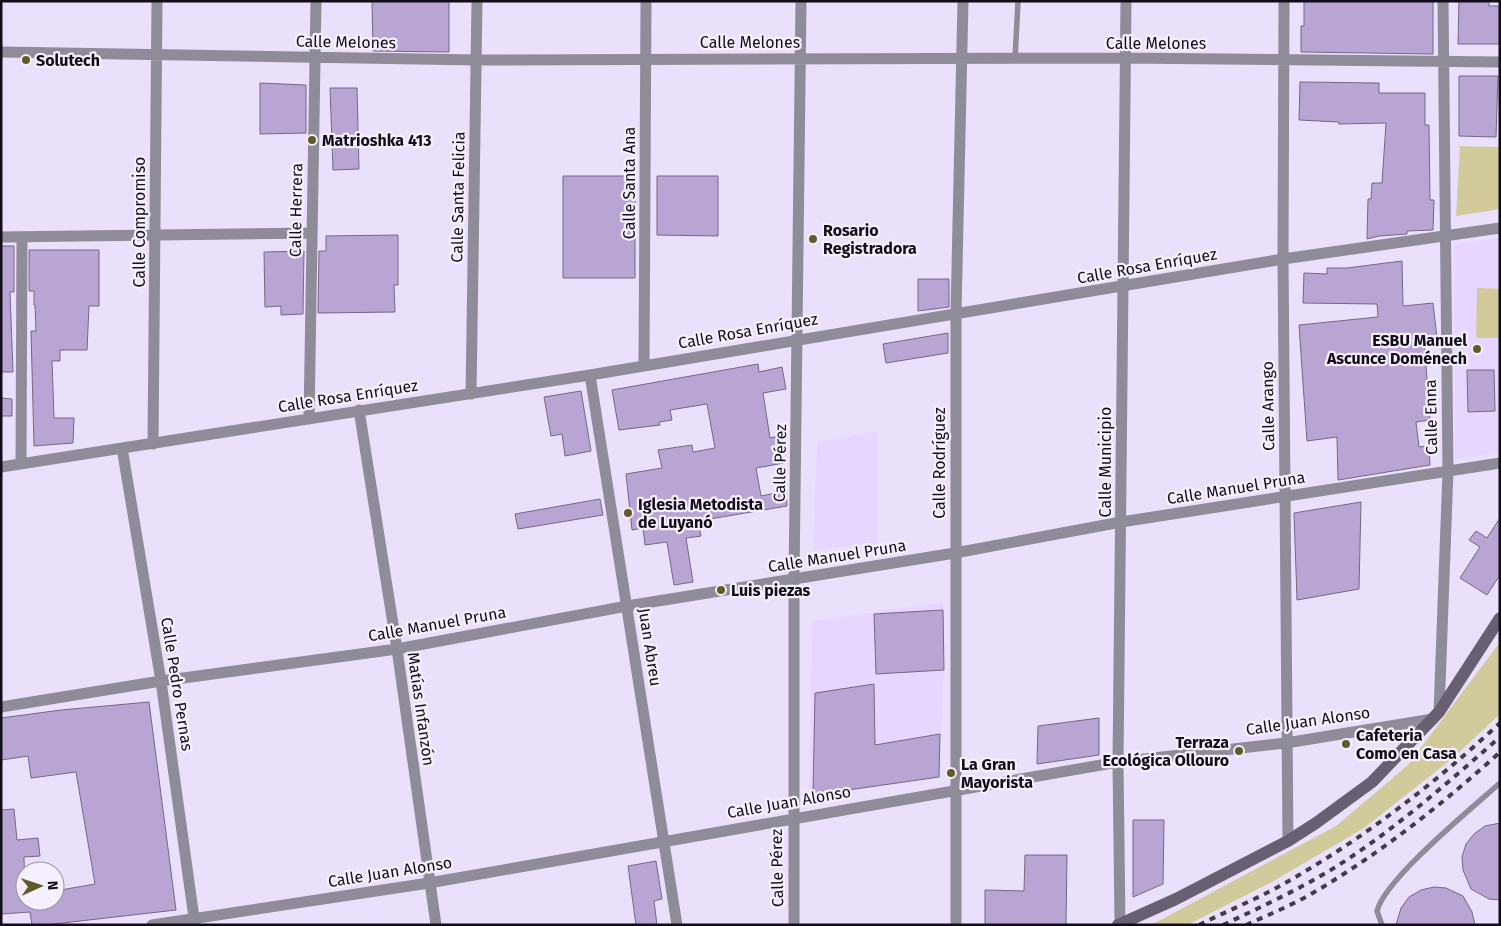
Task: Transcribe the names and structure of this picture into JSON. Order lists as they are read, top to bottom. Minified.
{"streets":{"street":["Calle Melones","Calle Santa Ana","Calle Santa Felicia","Calle Herrera","Calle Compromiso","Calle Rosa Enríquez","Calle Arango","Calle Enna","Calle Municipio","Calle Pérez","Calle Rodríguez","Calle Manuel Pruna","Juan Abreu","Calle Pedro Pernas","Matías Infanzón","Calle Juan Alonso"]},"crossings":[["Calle Melones","Calle Santa Ana"],["Calle Melones","Calle Santa Felicia"],["Calle Melones","Calle Herrera"],["Calle Melones","Calle Compromiso"],["Calle Melones","Calle Arango"],["Calle Melones","Calle Enna"],["Calle Melones","Calle Municipio"],["Calle Melones","Calle Pérez"],["Calle Melones","Calle Rodríguez"],["Calle Santa Ana","Calle Rosa Enríquez"],["Calle Santa Felicia","Calle Rosa Enríquez"],["Calle Herrera","Calle Rosa Enríquez"],["Calle Compromiso","Calle Rosa Enríquez"],["Calle Rosa Enríquez","Calle Arango"],["Calle Rosa Enríquez","Calle Enna"],["Calle Rosa Enríquez","Calle Municipio"],["Calle Rosa Enríquez","Calle Pérez"],["Calle Rosa Enríquez","Calle Rodríguez"],["Calle Rosa Enríquez","Juan Abreu"],["Calle Rosa Enríquez","Calle Pedro Pernas"],["Calle Rosa Enríquez","Matías Infanzón"],["Calle Arango","Calle Manuel Pruna"],["Calle Arango","Calle Juan Alonso"],["Calle Enna","Calle Manuel Pruna"],["Calle Enna","Calle Juan Alonso"],["Calle Municipio","Calle Manuel Pruna"],["Calle Municipio","Calle Juan Alonso"],["Calle Pérez","Calle Manuel Pruna"],["Calle Pérez","Calle Juan Alonso"],["Calle Rodríguez","Calle Manuel Pruna"],["Calle Rodríguez","Calle Juan Alonso"],["Calle Manuel Pruna","Juan Abreu"],["Calle Manuel Pruna","Calle Pedro Pernas"],["Calle Manuel Pruna","Matías Infanzón"],["Juan Abreu","Calle Juan Alonso"],["Calle Pedro Pernas","Calle Juan Alonso"],["Matías Infanzón","Calle Juan Alonso"]],"places":["Solutech","Matrioshka 413","Rosario Registradora","ESBU Manuel Ascunce Doménech","Iglesia Metodista de Luyanó","Luis piezas","Cafeteria Como en Casa","Terraza Ecológica Ollouro","La Gran Mayorista"],"north":"right"}
